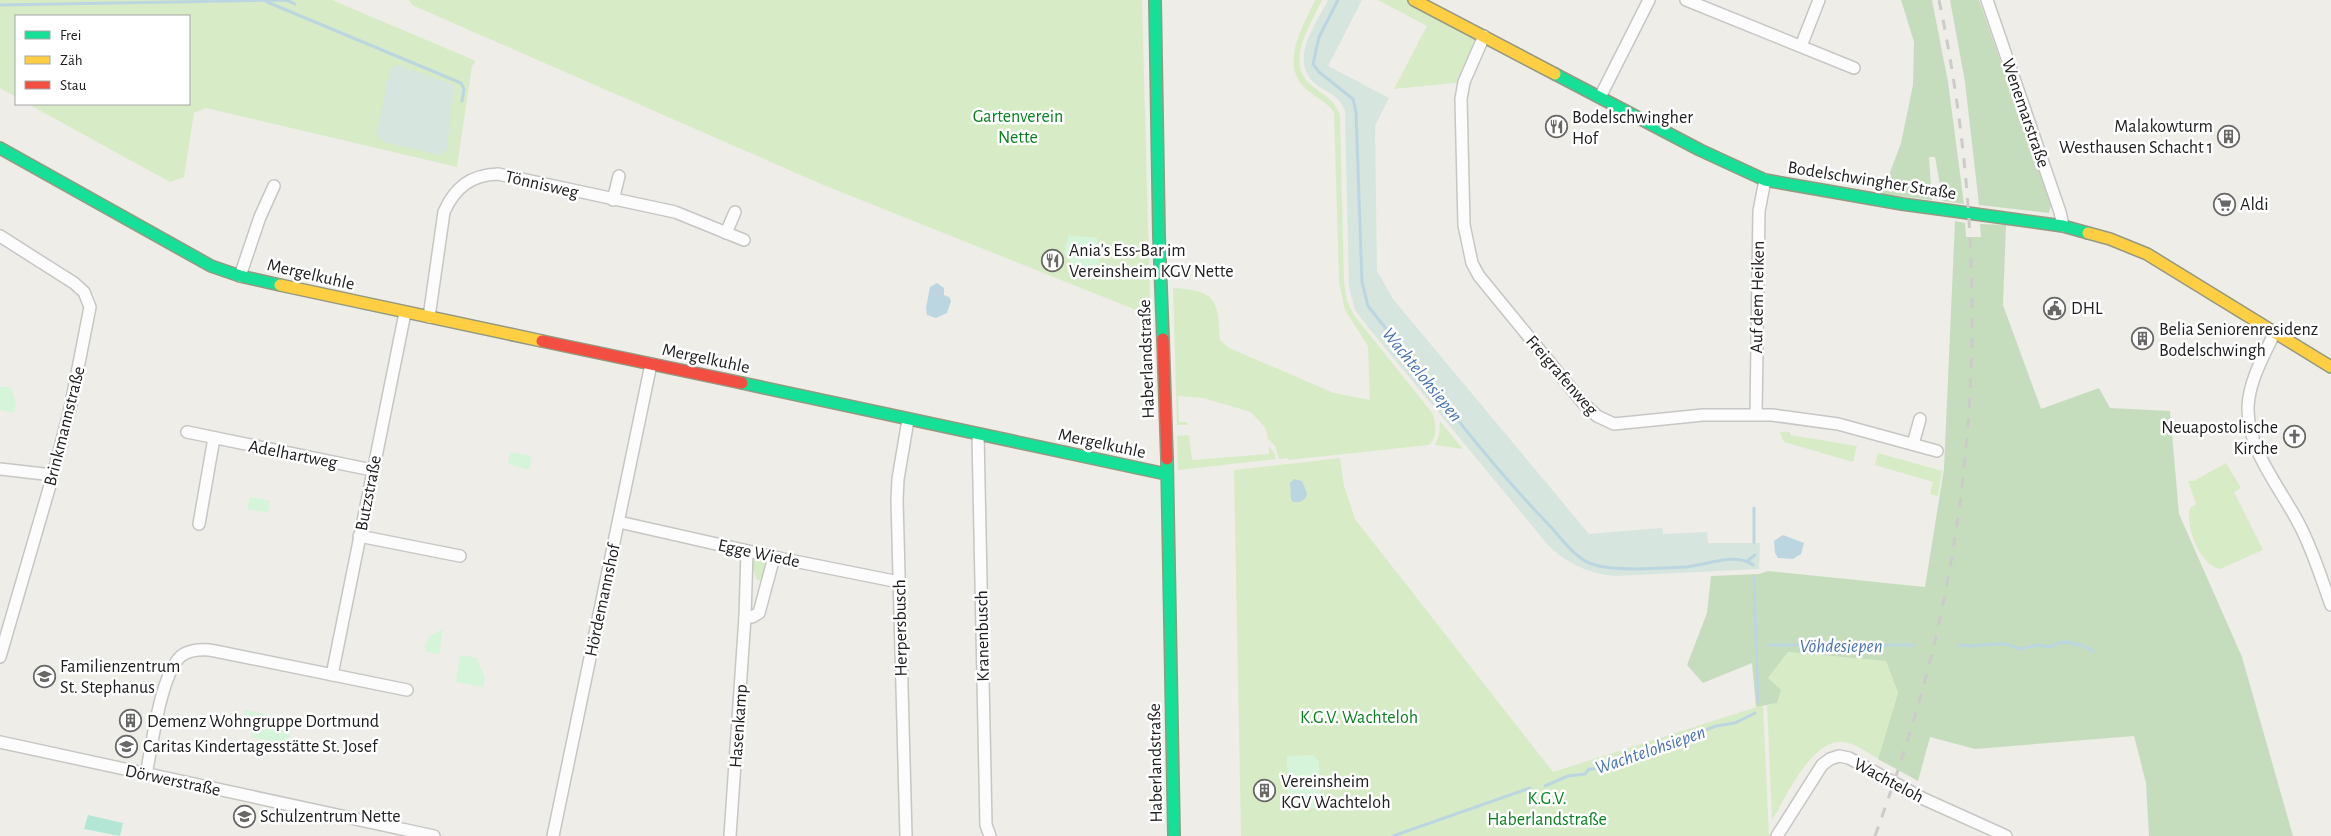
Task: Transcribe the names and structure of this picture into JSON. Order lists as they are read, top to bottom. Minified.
{"streets":{"street":["Wenemarstraße","Bodelschwingher Straße","Tönnisweg","Mergelkuhle","Auf dem Heiken","Haberlandstraße","Freigrafenweg","Brinkmannstraße","Adelhartweg","Butzstraße","Egge Wiede","Hördemannshof","Herpersbusch","Kranenbusch","Hasenkamp","Dörwerstraße","Wachteloh"]},"crossings":[["Wenemarstraße","Bodelschwingher Straße"],["Bodelschwingher Straße","Auf dem Heiken"],["Bodelschwingher Straße","Freigrafenweg"],["Tönnisweg","Mergelkuhle"],["Mergelkuhle","Haberlandstraße"],["Mergelkuhle","Butzstraße"],["Mergelkuhle","Hördemannshof"],["Mergelkuhle","Herpersbusch"],["Mergelkuhle","Kranenbusch"],["Auf dem Heiken","Freigrafenweg"],["Adelhartweg","Butzstraße"],["Egge Wiede","Hördemannshof"],["Egge Wiede","Herpersbusch"],["Egge Wiede","Hasenkamp"]],"water":["Wachtelohsiepen","Vöhdesiepen"],"parks":["Gartenverein Nette","K.G.V. Wachteloh","K.G.V. Haberlandstraße"],"places":{"restaurant":["Bodelschwingher Hof","Ania's Ess-Bar im Vereinsheim KGV Nette"],"building":["Malakowturm Westhausen Schacht 1","Belia Seniorenresidenz Bodelschwingh","Demenz Wohngruppe Dortmund","Vereinsheim KGV Wachteloh"],"supermarket":["Aldi"],"public building":["DHL"],"church":["Neuapostolische Kirche"],"school or university":["Familienzentrum St. Stephanus","Caritas Kindertagesstätte St. Josef","Schulzentrum Nette"]},"legend":["Frei","Zäh","Stau"]}
